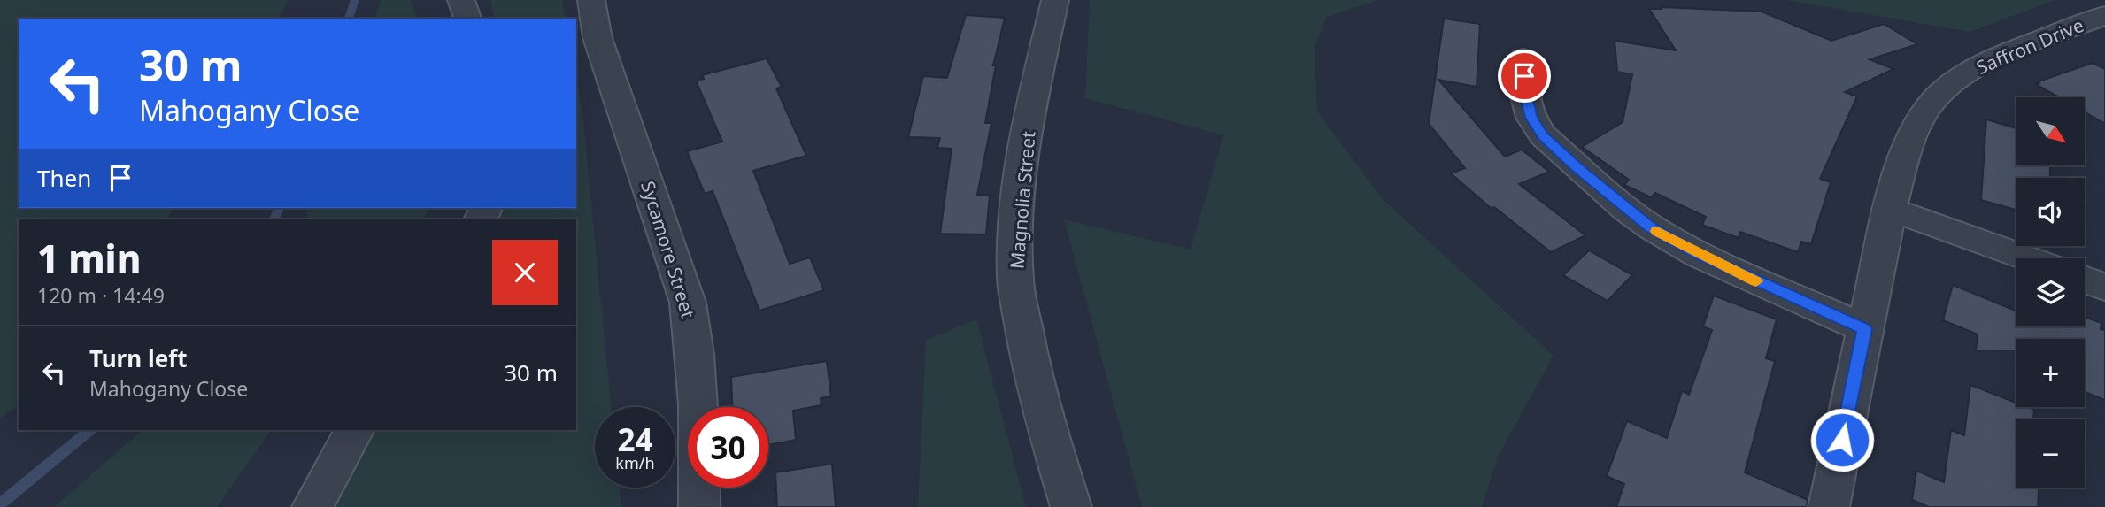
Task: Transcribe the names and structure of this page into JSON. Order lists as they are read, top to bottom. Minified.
{"streets":{"street":["Saffron Drive","Magnolia Street","Sycamore Street"]},"north":"bottom right","page":{"turn":["30 m","Mahogany Close"],"map_buttons":["+","−"],"then":"Then","heading":["1 min","120 m · 14:49"],"list":[{"name":"Turn left","note":"Mahogany Close","value":"30 m"}],"speed":"24 km/h","limit":"30"}}
